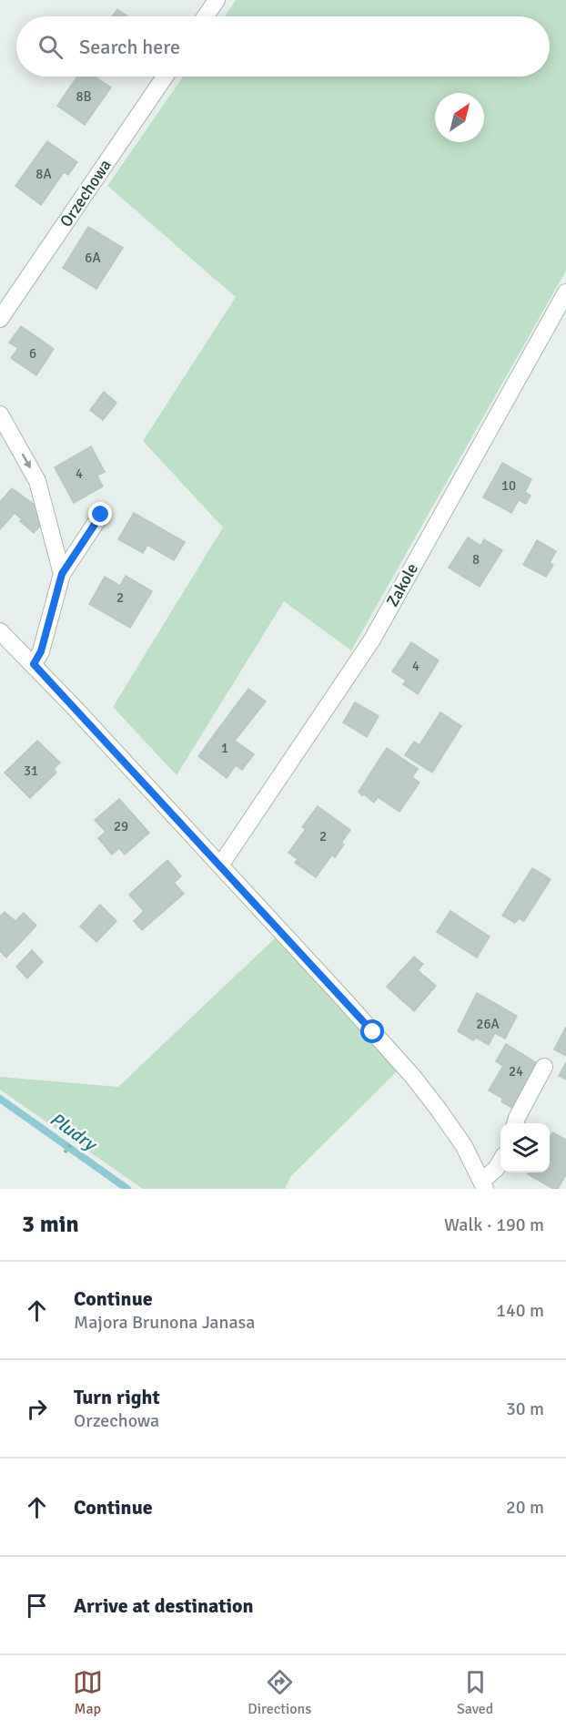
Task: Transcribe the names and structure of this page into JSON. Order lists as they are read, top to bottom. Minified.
{"streets":{"street":["Orzechowa","Zakole"]},"water":["Pludry"],"house_numbers":["8B","8A","6A","6","4","10","8","2","4","1","31","29","2","26A","24"],"north":"top right","page":{"search":"Search here","heading":["3 min","Walk · 190 m"],"list":[["Continue","Majora Brunona Janasa","140 m"],["Turn right","Orzechowa","30 m"],["Continue","20 m"],"Arrive at destination"],"nav":["Map","Directions","Saved"]}}
